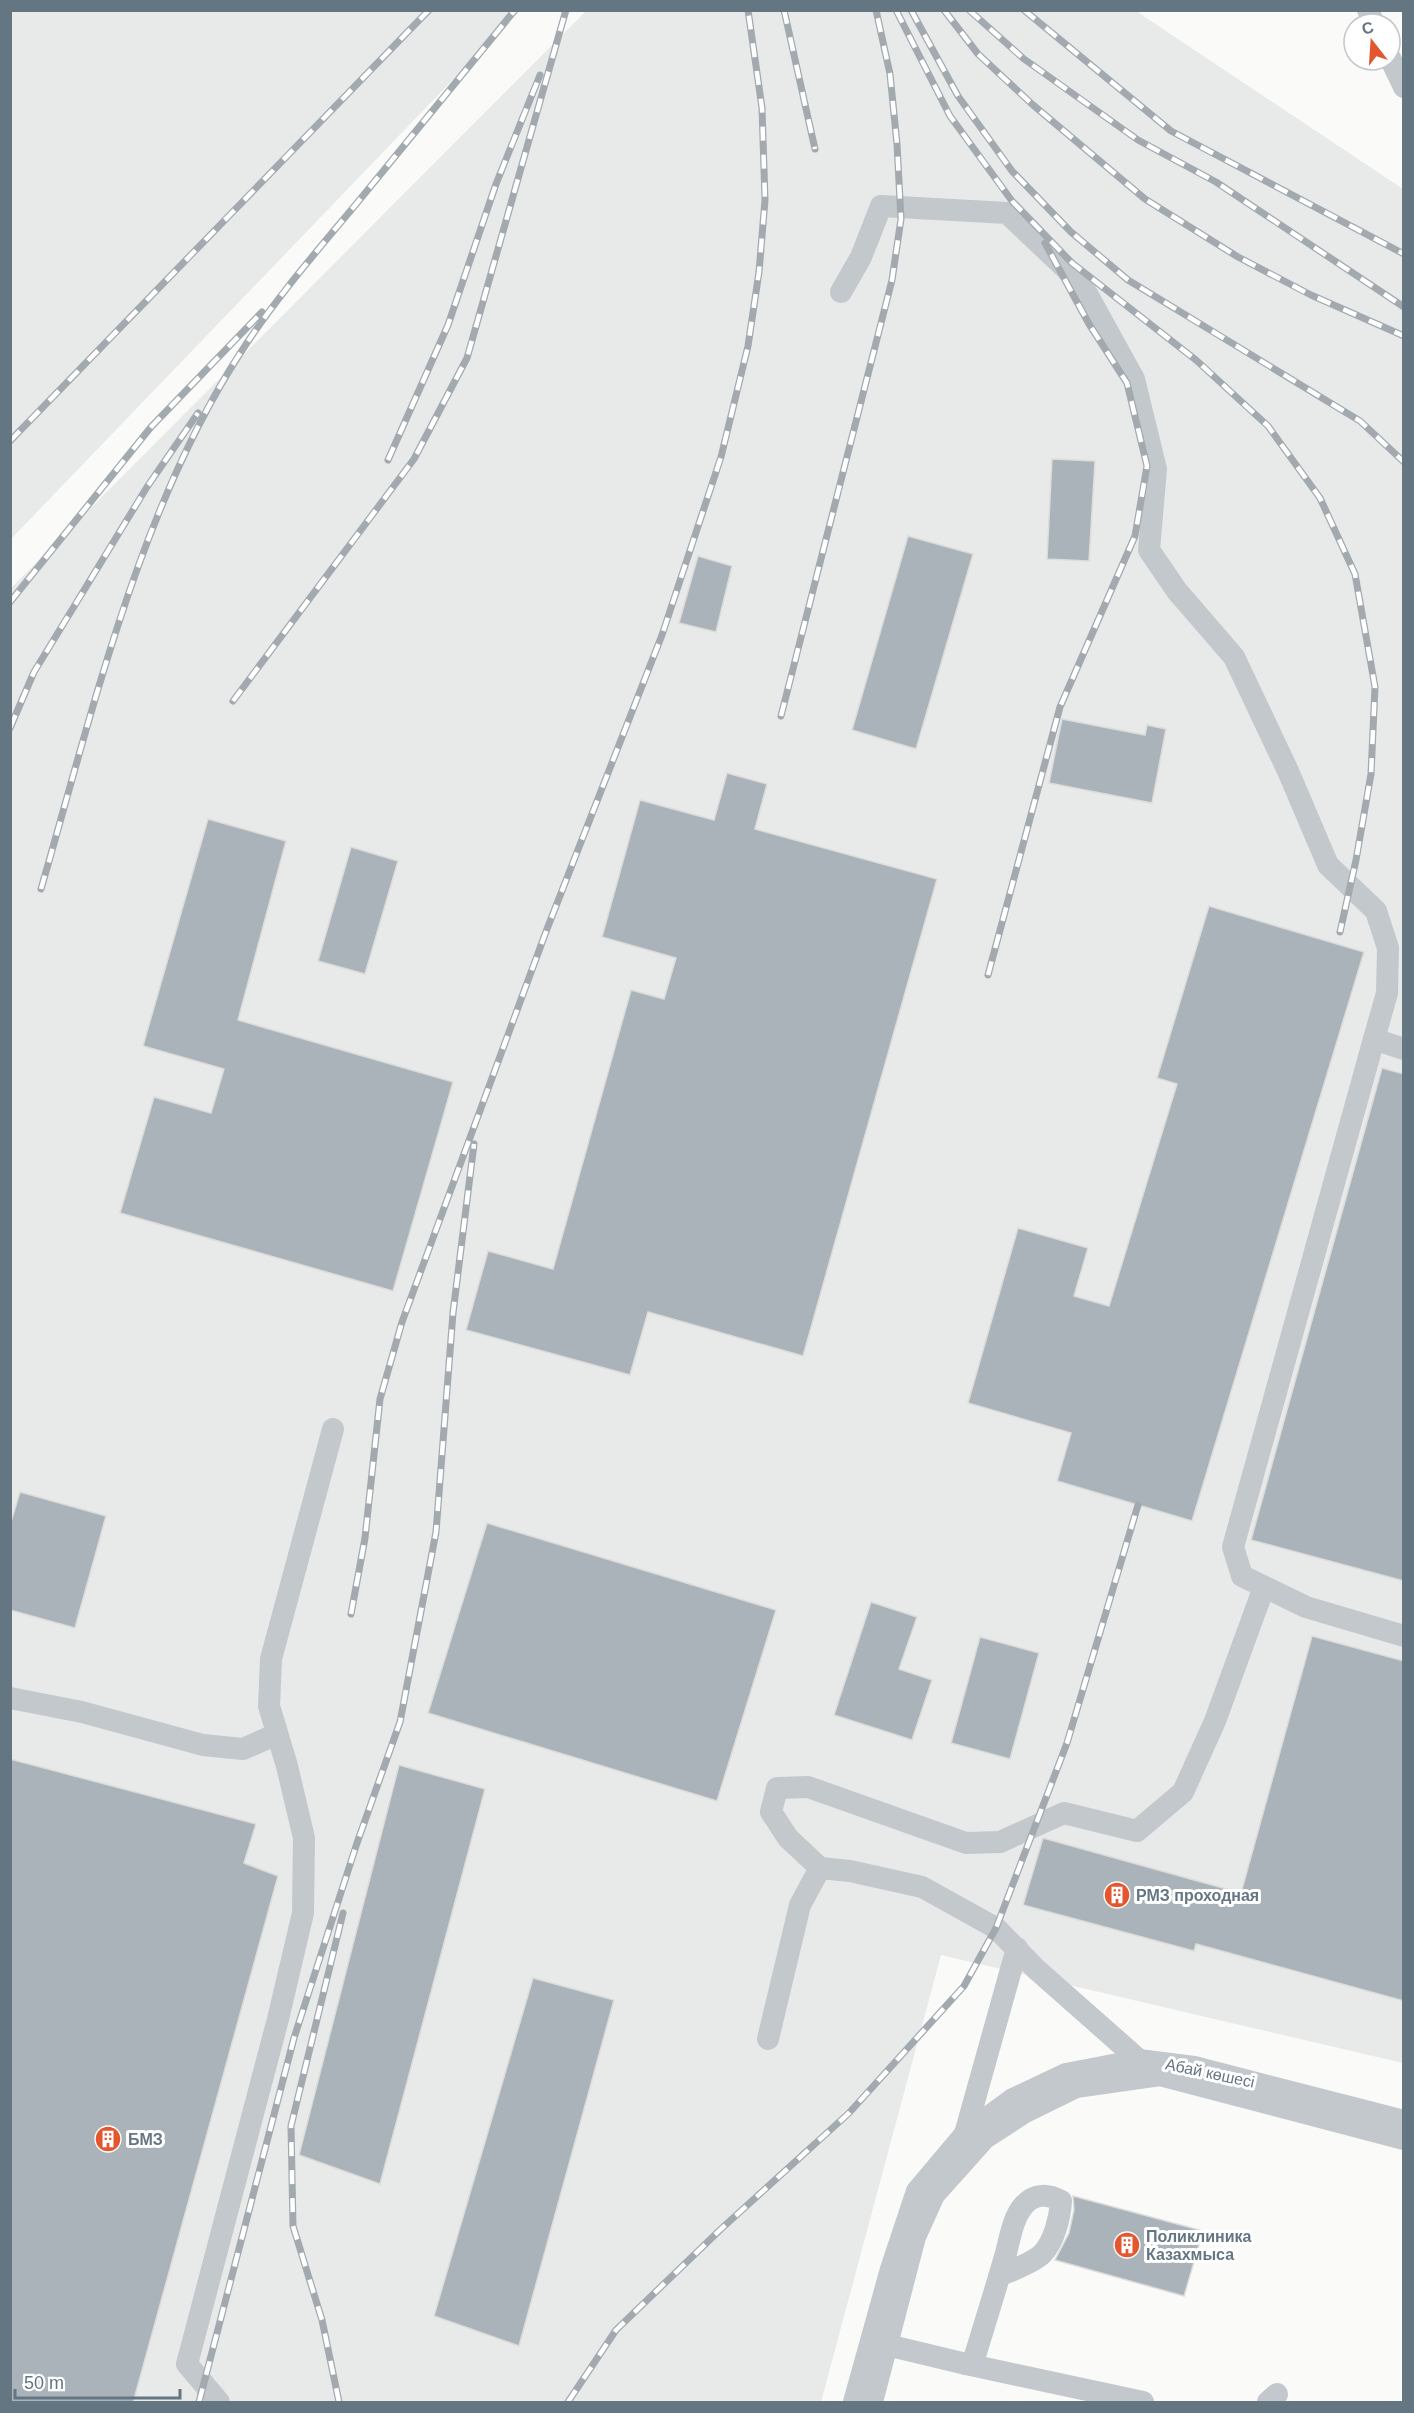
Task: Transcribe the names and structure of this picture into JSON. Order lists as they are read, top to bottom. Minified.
{"streets":{"street":["Абай көшесі"]},"places":{"building":["РМЗ проходная","БМЗ","Поликлиника Казахмыса"]},"scale_bar":"50 m","north":"top"}
